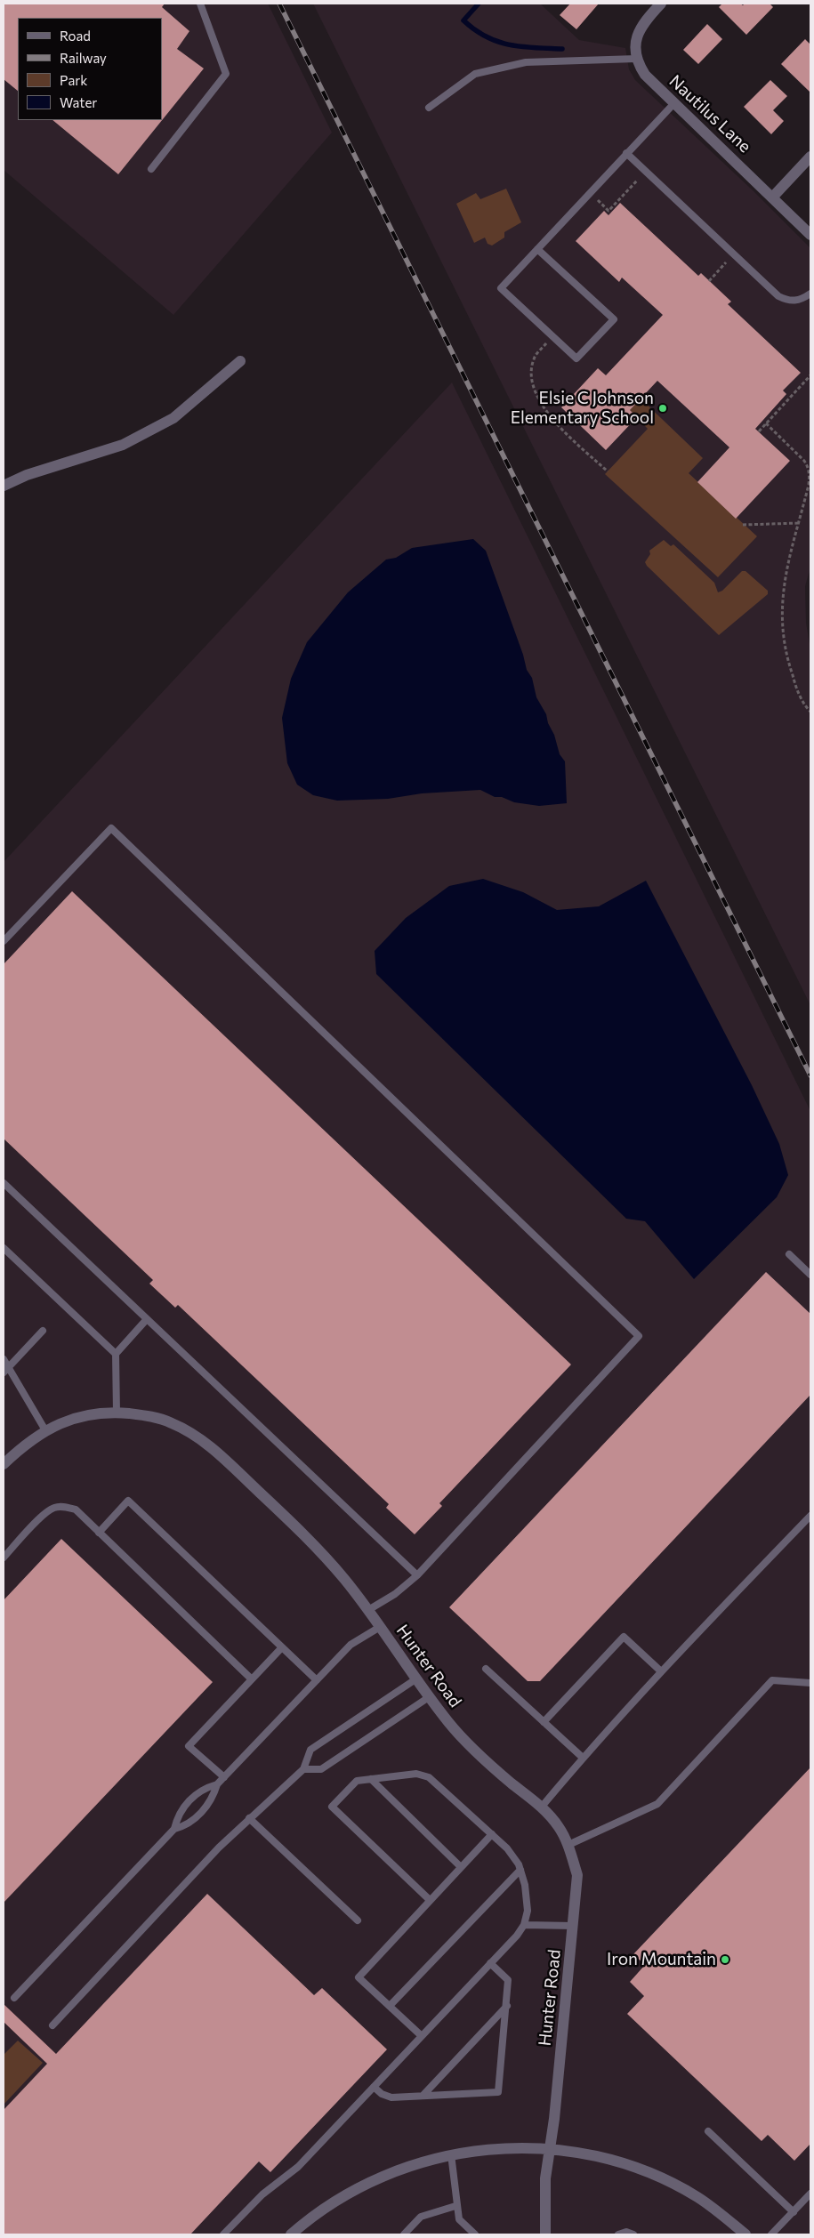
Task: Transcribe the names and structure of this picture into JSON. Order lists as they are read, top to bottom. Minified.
{"streets":{"street":["Nautilus Lane","Hunter Road"]},"places":["Elsie C Johnson Elementary School","Iron Mountain"],"legend":["Road","Railway","Park","Water"]}
